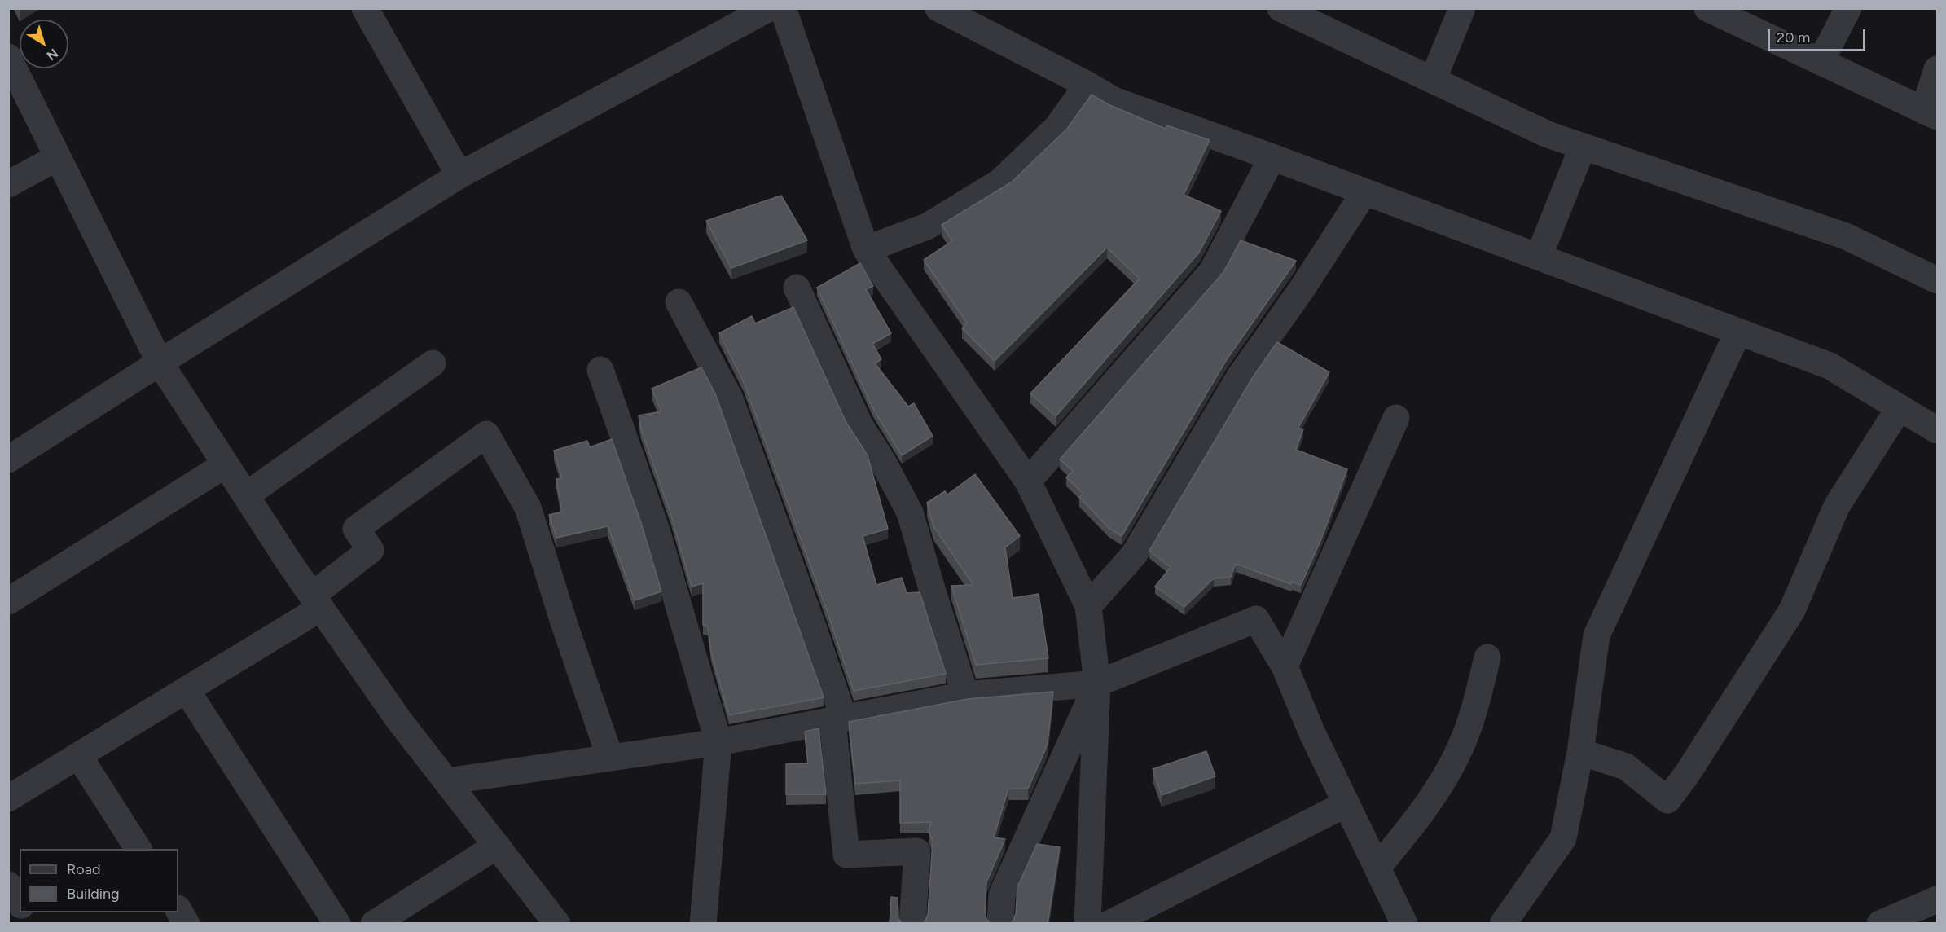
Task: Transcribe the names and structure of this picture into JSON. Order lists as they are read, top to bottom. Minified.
{"legend":["Road","Building"],"scale_bar":"20 m","north":"bottom right"}
